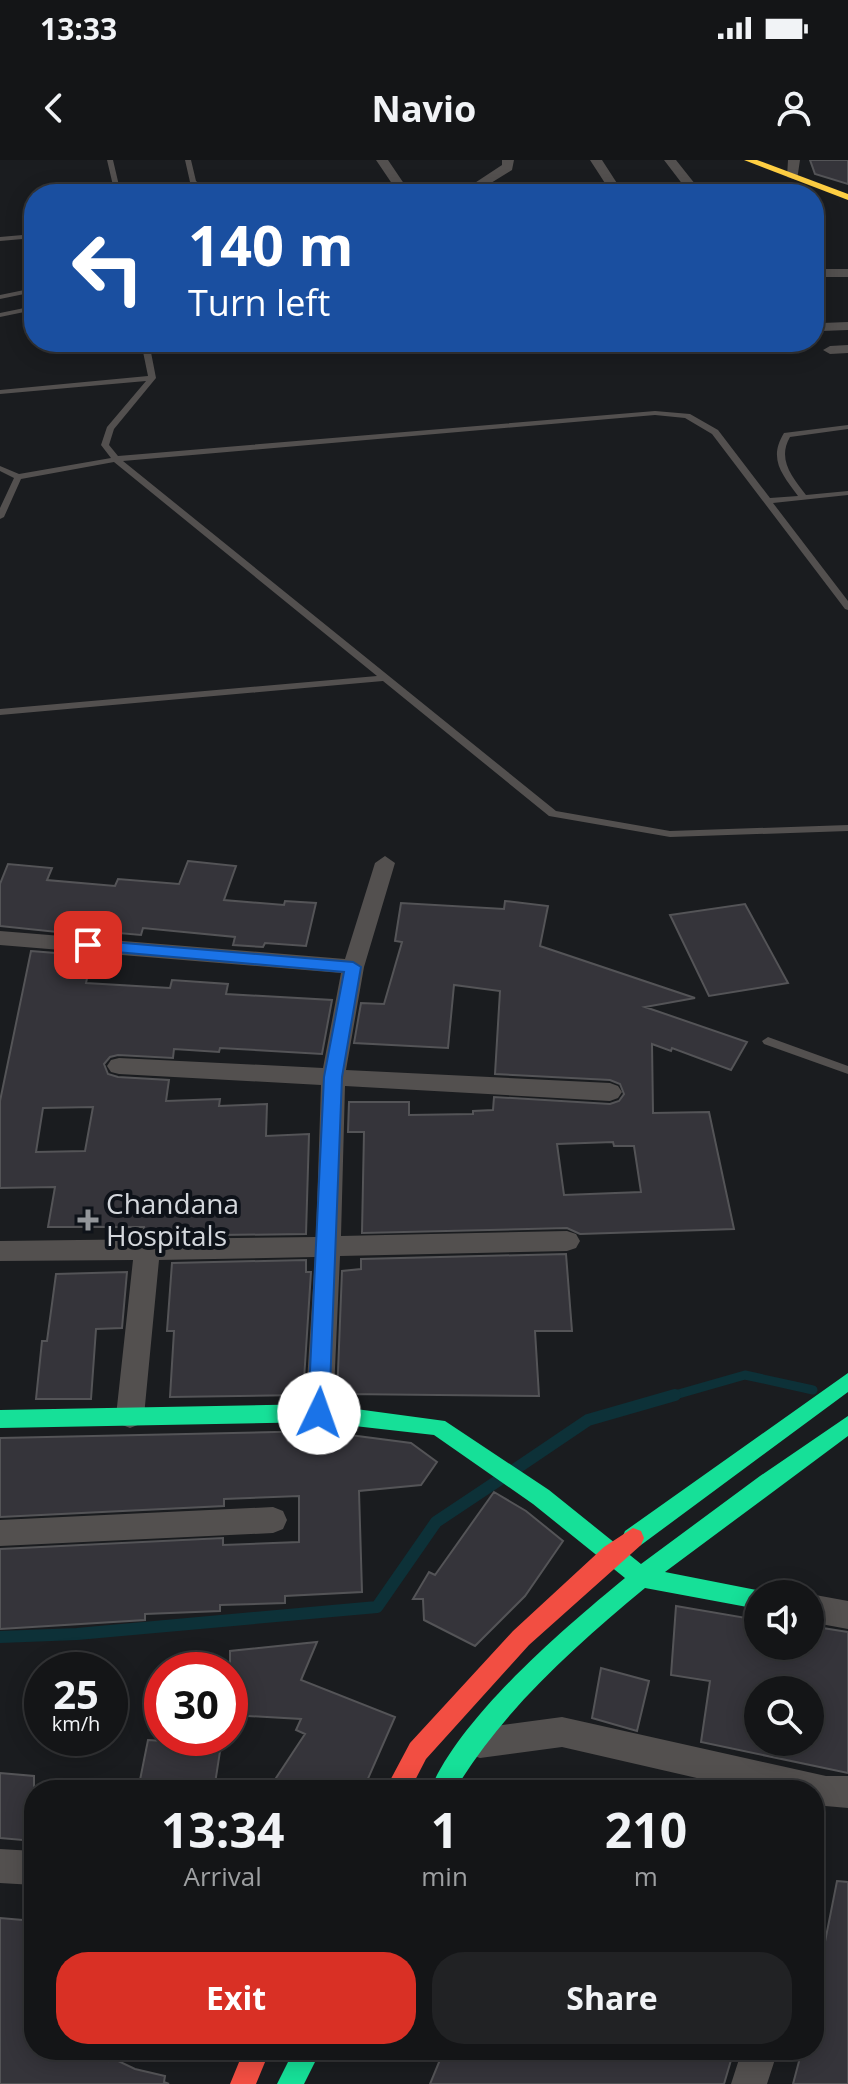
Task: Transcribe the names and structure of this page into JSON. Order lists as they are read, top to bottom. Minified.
{"places":{"health":["Chandana Hospitals"]},"page":{"status":"13:33","header":"Navio","turn":["140 m","Turn left"],"speed":"25 km/h","limit":"30","eta":["13:34","Arrival","1","min","210","m"],"buttons":["Exit","Share"]}}
